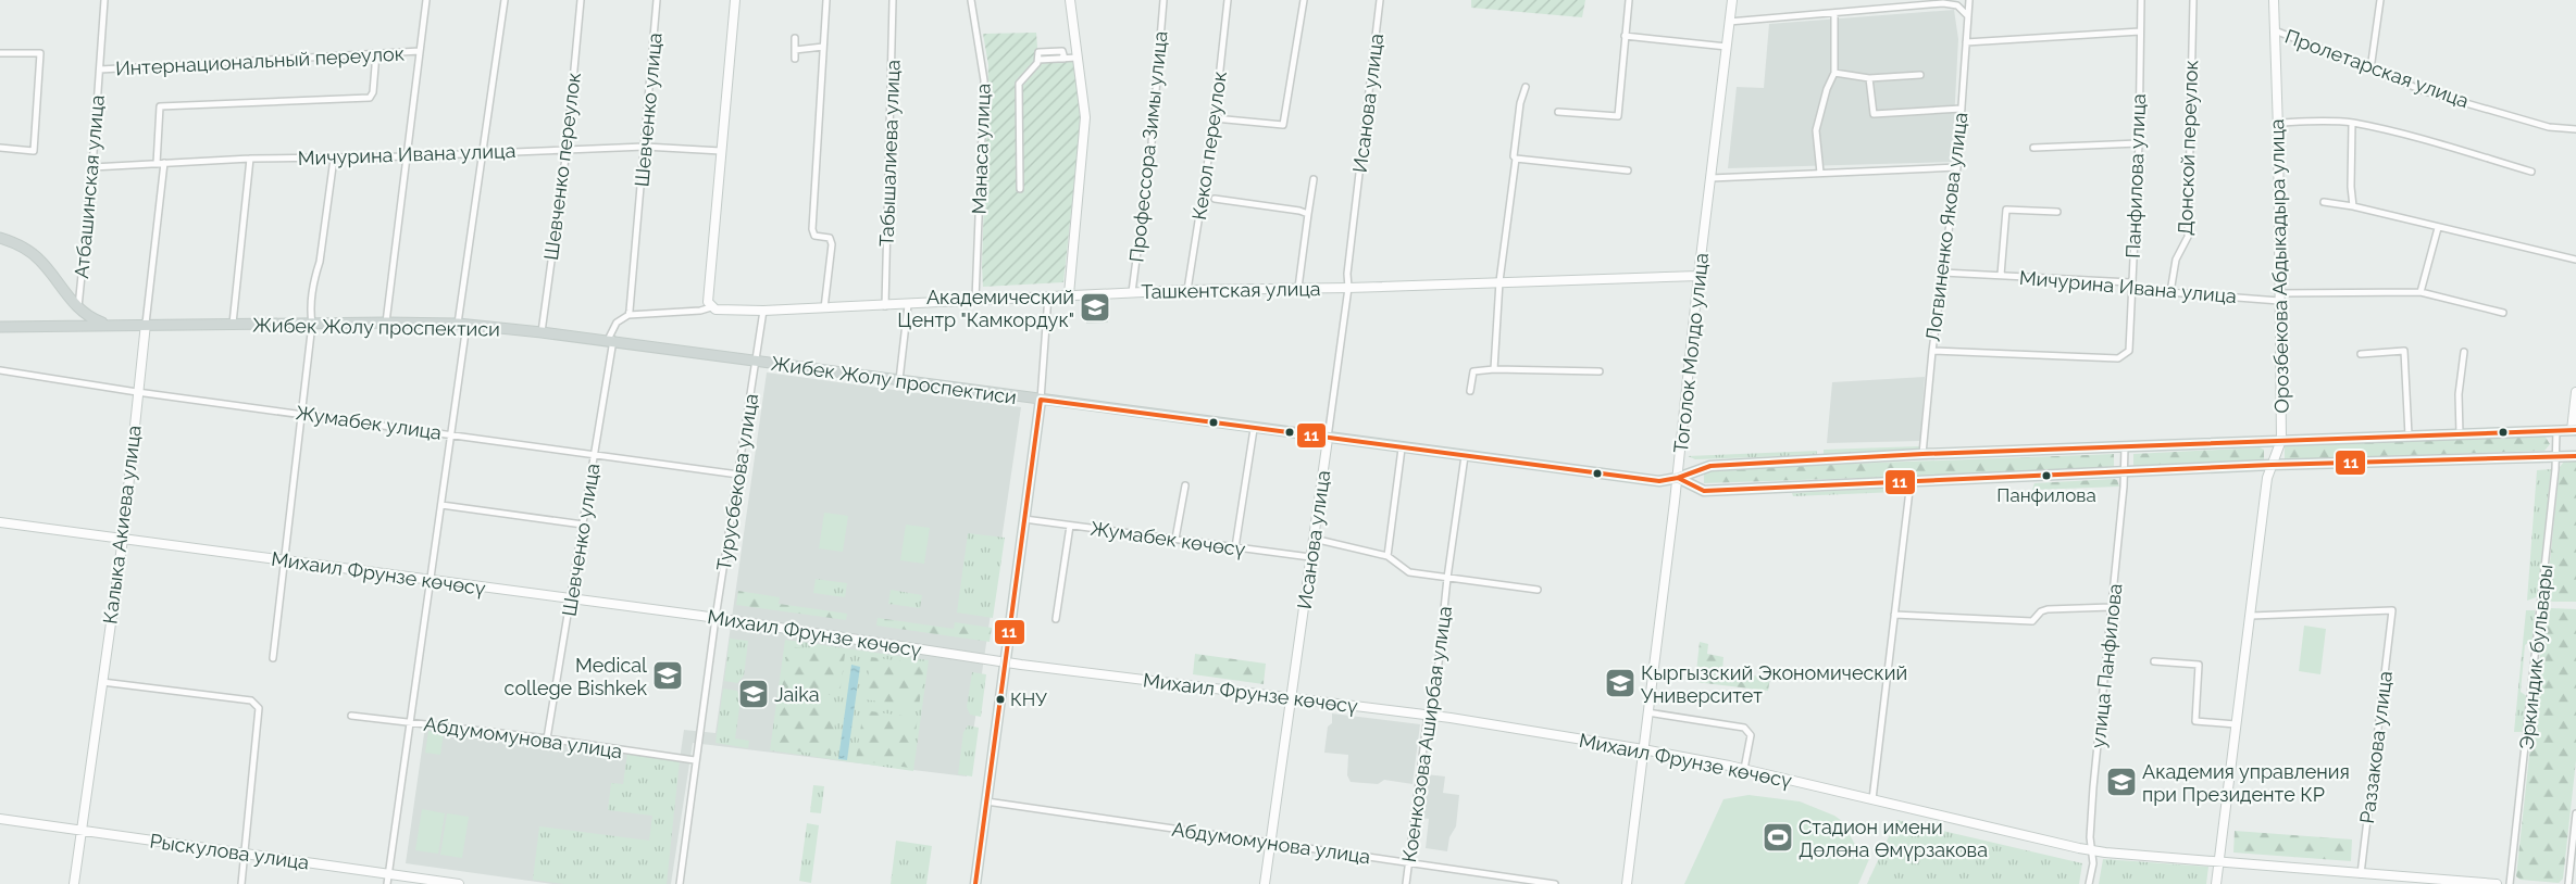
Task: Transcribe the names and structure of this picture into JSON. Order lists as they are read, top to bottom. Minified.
{"streets":{"main road":["Жибек Жолу проспектиси"],"street":["Интернациональный переулок","Пролетарская улица","Исанова улица","Шевченко улица","Кекол переулок","Профессора Зимы улица","Донской переулок","Манаса улица","Табышалиева улица","Мичурина Ивана улица","Шевченко переулок","Панфилова улица","Атбашинская улица","Логвиненко Якова улица","Орозбекова Абдыкадыра улица","Ташкентская улица","Тоголок Молдо улица","Жумабек улица","Турусбекова улица","Калыка Акиева улица","Жумабек көчөсү","Михаил Фрунзе көчөсү","Эркиндик бульвары","улица Панфилова","Коенкозова Аширбая улица","Абдумомунова улица","Раззакова улица","Рыскулова улица"]},"crossings":[["Интернациональный переулок","Атбашинская улица"],["Пролетарская улица","Орозбекова Абдыкадыра улица"],["Исанова улица","Ташкентская улица"],["Исанова улица","Жибек Жолу проспектиси"],["Исанова улица","Жумабек көчөсү"],["Исанова улица","Михаил Фрунзе көчөсү"],["Исанова улица","Абдумомунова улица"],["Шевченко улица","Мичурина Ивана улица"],["Шевченко улица","Жибек Жолу проспектиси"],["Шевченко улица","Жумабек улица"],["Шевченко улица","Михаил Фрунзе көчөсү"],["Шевченко улица","Абдумомунова улица"],["Кекол переулок","Ташкентская улица"],["Профессора Зимы улица","Ташкентская улица"],["Донской переулок","Мичурина Ивана улица"],["Манаса улица","Ташкентская улица"],["Табышалиева улица","Ташкентская улица"],["Мичурина Ивана улица","Шевченко переулок"],["Мичурина Ивана улица","Панфилова улица"],["Мичурина Ивана улица","Атбашинская улица"],["Мичурина Ивана улица","Логвиненко Якова улица"],["Мичурина Ивана улица","Орозбекова Абдыкадыра улица"],["Мичурина Ивана улица","Калыка Акиева улица"],["Шевченко переулок","Жибек Жолу проспектиси"],["Панфилова улица","Логвиненко Якова улица"],["Атбашинская улица","Жибек Жолу проспектиси"],["Логвиненко Якова улица","Жибек Жолу проспектиси"],["Орозбекова Абдыкадыра улица","Жибек Жолу проспектиси"],["Орозбекова Абдыкадыра улица","Михаил Фрунзе көчөсү"],["Орозбекова Абдыкадыра улица","Раззакова улица"],["Ташкентская улица","Тоголок Молдо улица"],["Ташкентская улица","Турусбекова улица"],["Жибек Жолу проспектиси","Тоголок Молдо улица"],["Жибек Жолу проспектиси","Турусбекова улица"],["Жибек Жолу проспектиси","Калыка Акиева улица"],["Жибек Жолу проспектиси","Эркиндик бульвары"],["Жибек Жолу проспектиси","улица Панфилова"],["Жибек Жолу проспектиси","Коенкозова Аширбая улица"],["Тоголок Молдо улица","Михаил Фрунзе көчөсү"],["Жумабек улица","Турусбекова улица"],["Жумабек улица","Калыка Акиева улица"],["Турусбекова улица","Михаил Фрунзе көчөсү"],["Турусбекова улица","Абдумомунова улица"],["Калыка Акиева улица","Михаил Фрунзе көчөсү"],["Калыка Акиева улица","Рыскулова улица"],["Михаил Фрунзе көчөсү","улица Панфилова"],["Михаил Фрунзе көчөсү","Коенкозова Аширбая улица"],["Михаил Фрунзе көчөсү","Раззакова улица"],["Коенкозова Аширбая улица","Абдумомунова улица"]],"places":{"school or university":["Академический Центр \"Камкордук\"","Medical college Bishkek","Кыргызский Экономический Университет","Jaika","Академия управления при Президенте КР"],"other":["Панфилова","КНУ"],"sports":["Стадион имени Дөлөна Өмүрзакова"]},"lines":["transit line 11"]}
